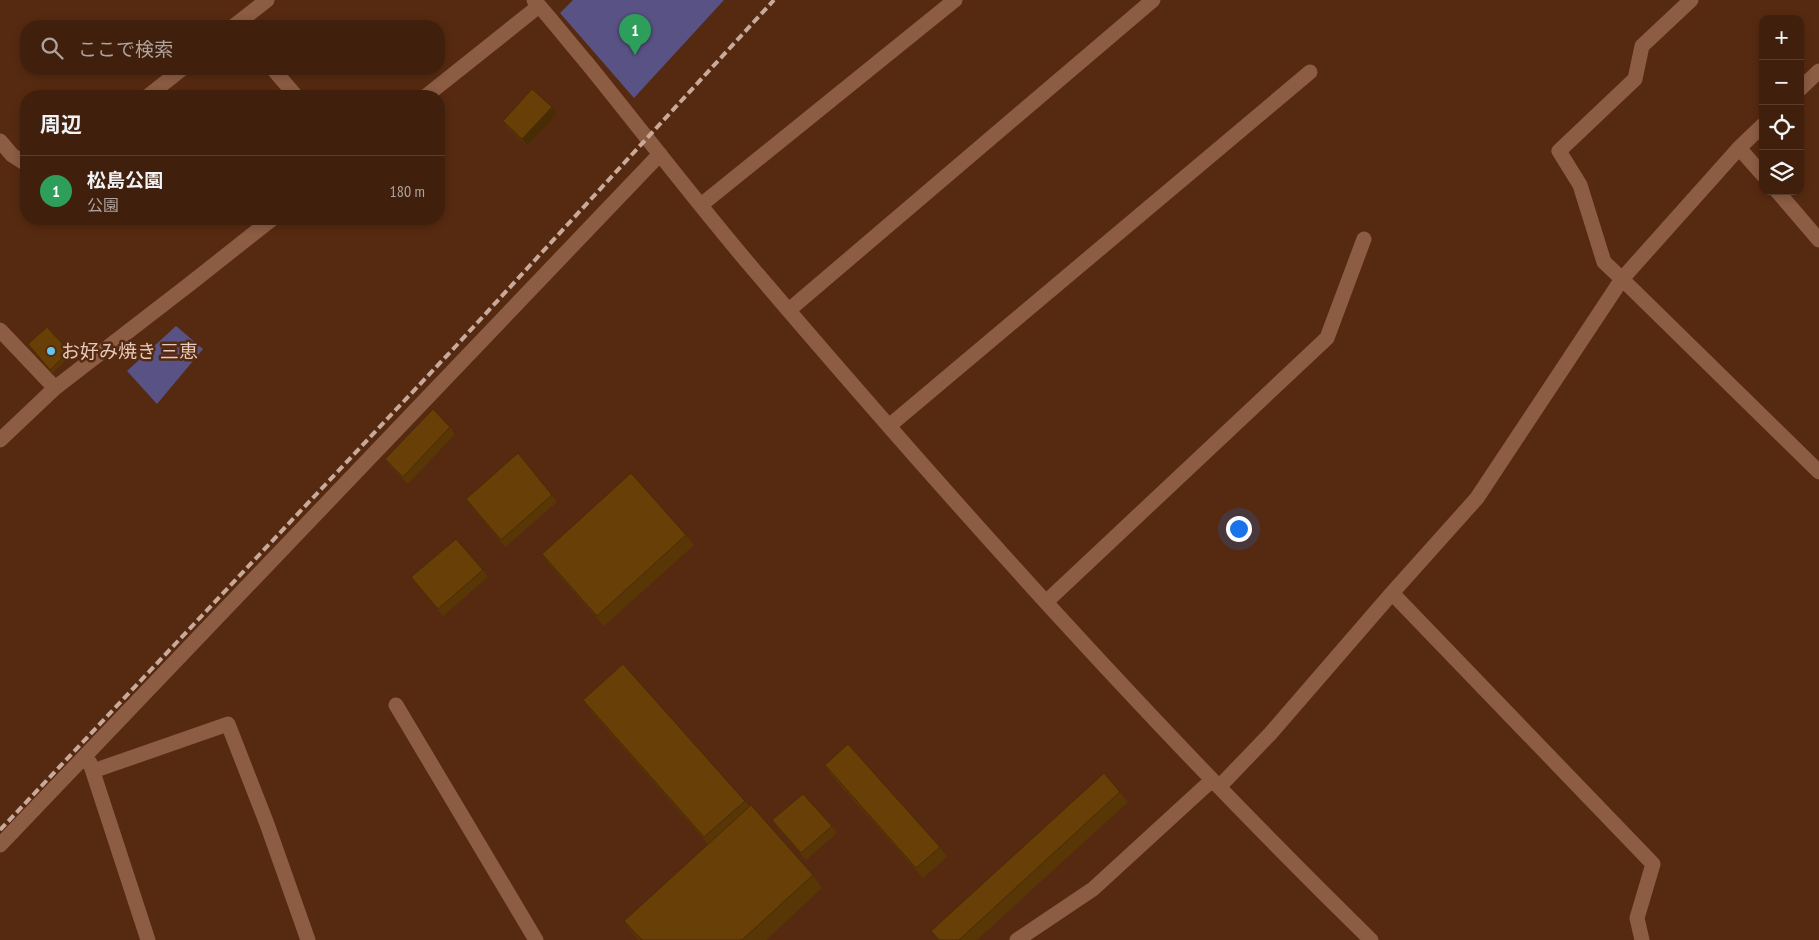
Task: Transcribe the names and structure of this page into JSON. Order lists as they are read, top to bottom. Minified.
{"places":["お好み焼き 三恵"],"page":{"pins":"1","map_buttons":["+","−"],"search":"ここで検索","heading":"周辺","list":[{"mark":"1","name":"松島公園","note":"公園","value":"180 m"}]}}
